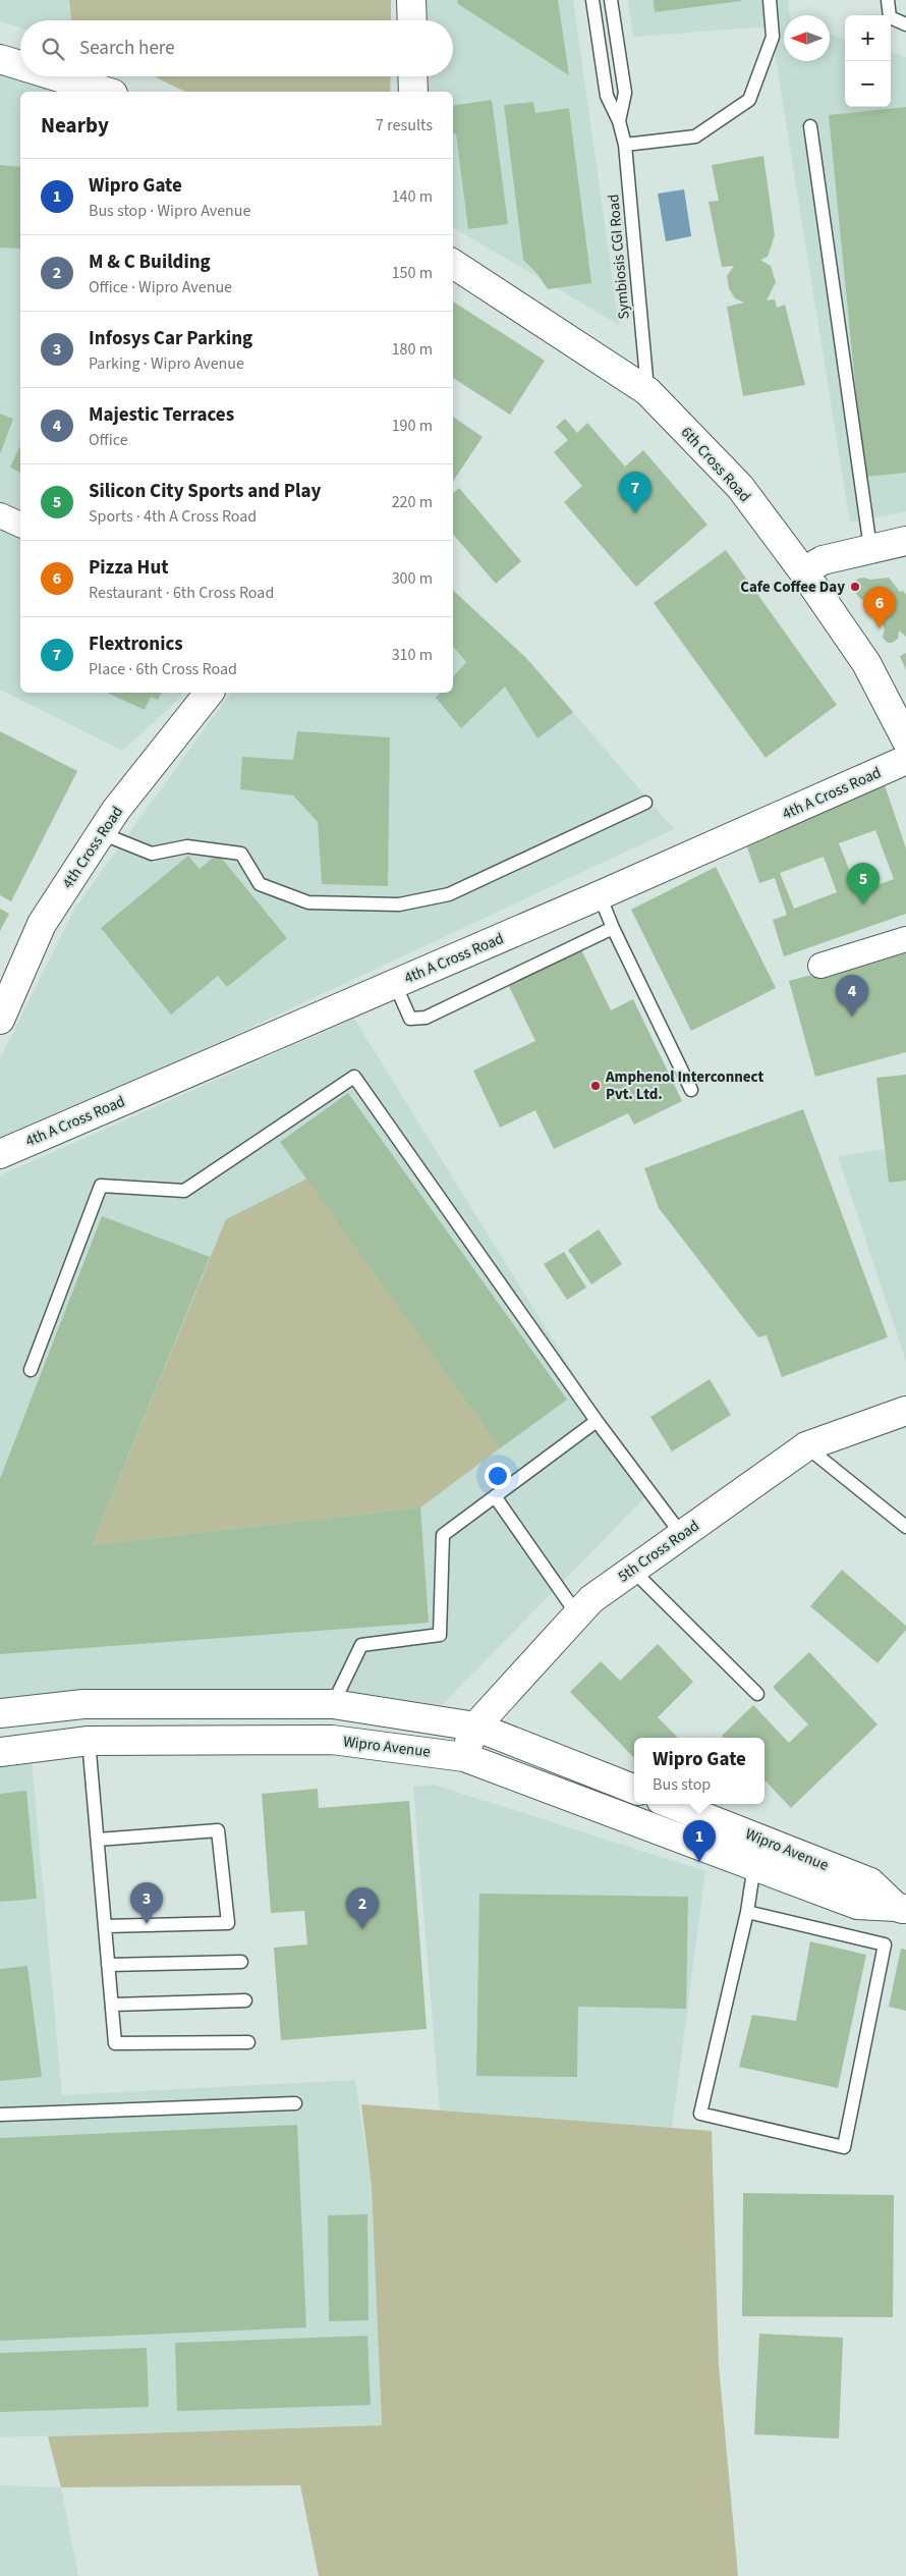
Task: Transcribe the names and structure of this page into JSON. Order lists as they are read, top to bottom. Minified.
{"streets":{"street":["6th Cross Road","4th A Cross Road","4th Cross Road","5th Cross Road","Wipro Avenue"],"lane":["Symbiosis CGI Road"]},"crossings":[["Symbiosis CGI Road","6th Cross Road"],["5th Cross Road","Wipro Avenue"]],"places":["Cafe Coffee Day","Amphenol Interconnect Pvt. Ltd."],"north":"left","page":{"map_buttons":["+","−"],"search":"Search here","heading":["Nearby","7 results"],"list":[{"mark":"1","name":"Wipro Gate","note":"Bus stop · Wipro Avenue","value":"140 m"},{"mark":"2","name":"M & C Building","note":"Office · Wipro Avenue","value":"150 m"},{"mark":"3","name":"Infosys Car Parking","note":"Parking · Wipro Avenue","value":"180 m"},{"mark":"4","name":"Majestic Terraces","note":"Office","value":"190 m"},{"mark":"5","name":"Silicon City Sports and Play","note":"Sports · 4th A Cross Road","value":"220 m"},{"mark":"6","name":"Pizza Hut","note":"Restaurant · 6th Cross Road","value":"300 m"},{"mark":"7","name":"Flextronics","note":"Place · 6th Cross Road","value":"310 m"}],"pins":["7","6","5","4","1","3","2"],"popup":["Wipro Gate","Bus stop"]}}
